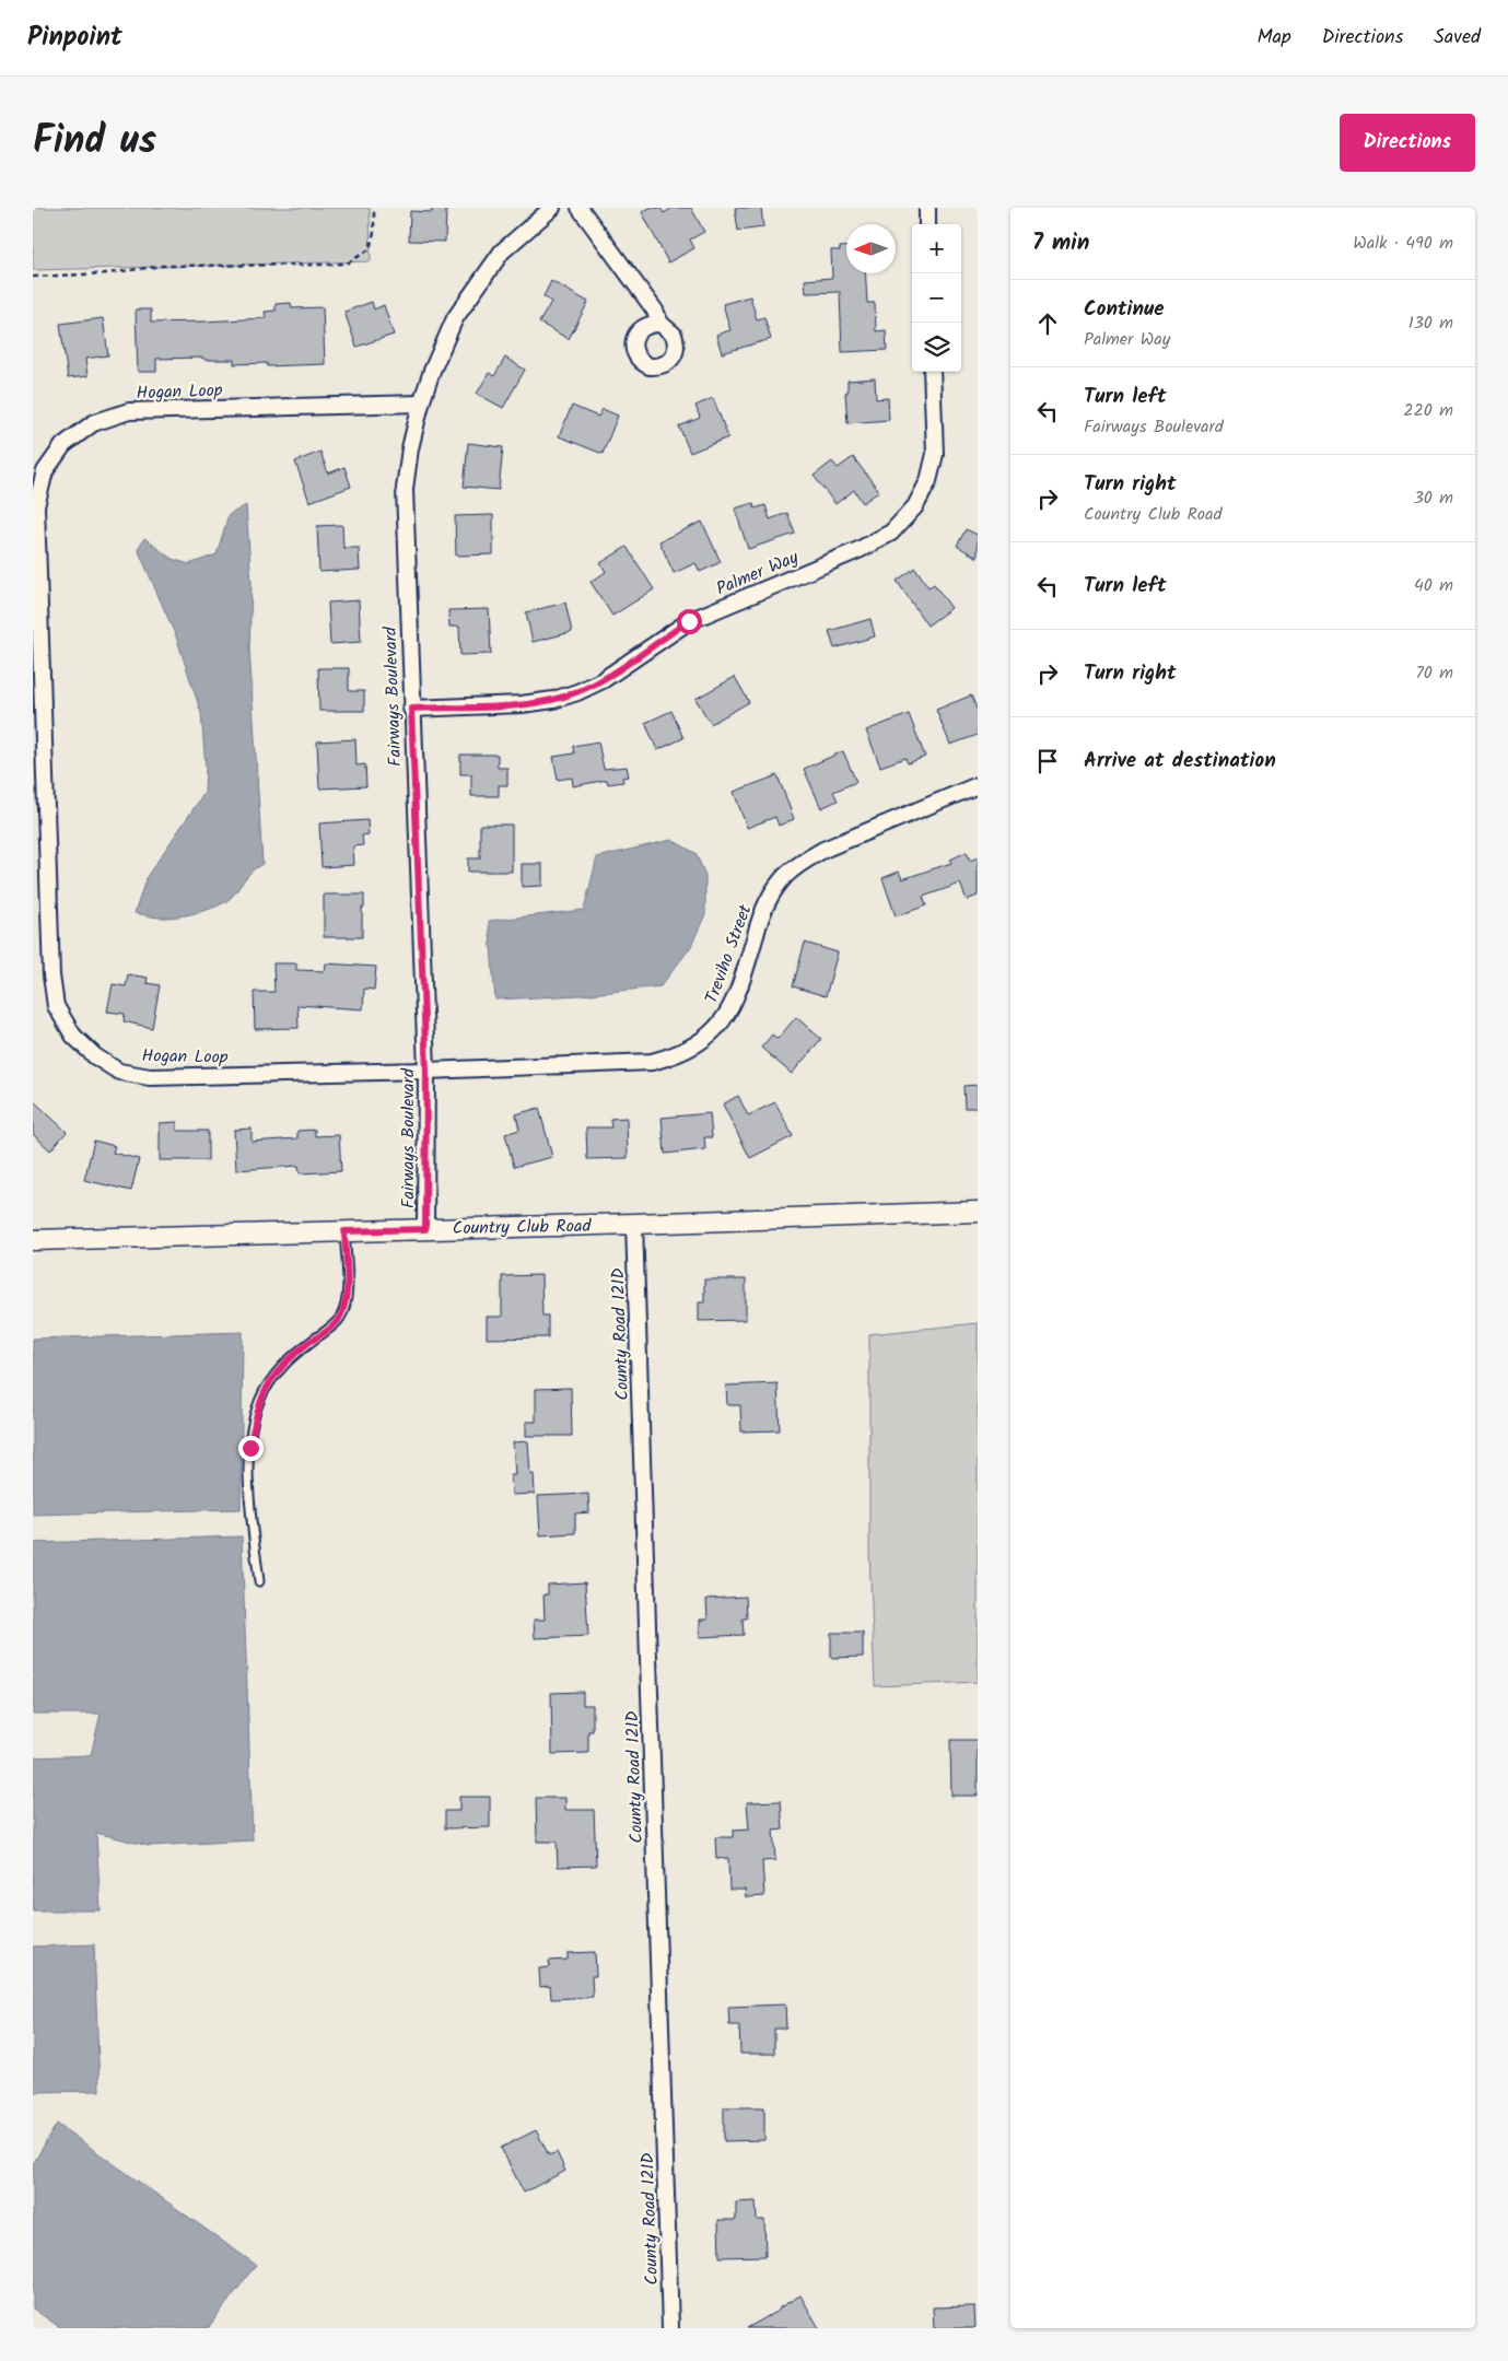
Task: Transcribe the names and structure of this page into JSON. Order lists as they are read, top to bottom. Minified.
{"streets":{"street":["Hogan Loop","Palmer Way","Fairways Boulevard","Treviho Street","Country Club Road","County Road 121D"]},"crossings":[["Hogan Loop","Fairways Boulevard"],["Hogan Loop","Treviho Street"],["Palmer Way","Fairways Boulevard"],["Fairways Boulevard","Treviho Street"],["Fairways Boulevard","Country Club Road"],["Country Club Road","County Road 121D"]],"north":"left","page":{"header":"Pinpoint","nav":["Map","Directions","Saved"],"title":"Find us","buttons":"Directions","heading":["7 min","Walk · 490 m"],"map_buttons":["+","−"],"list":[["Continue","Palmer Way","130 m"],["Turn left","Fairways Boulevard","220 m"],["Turn right","Country Club Road","30 m"],["Turn left","40 m"],["Turn right","70 m"],"Arrive at destination"]}}
